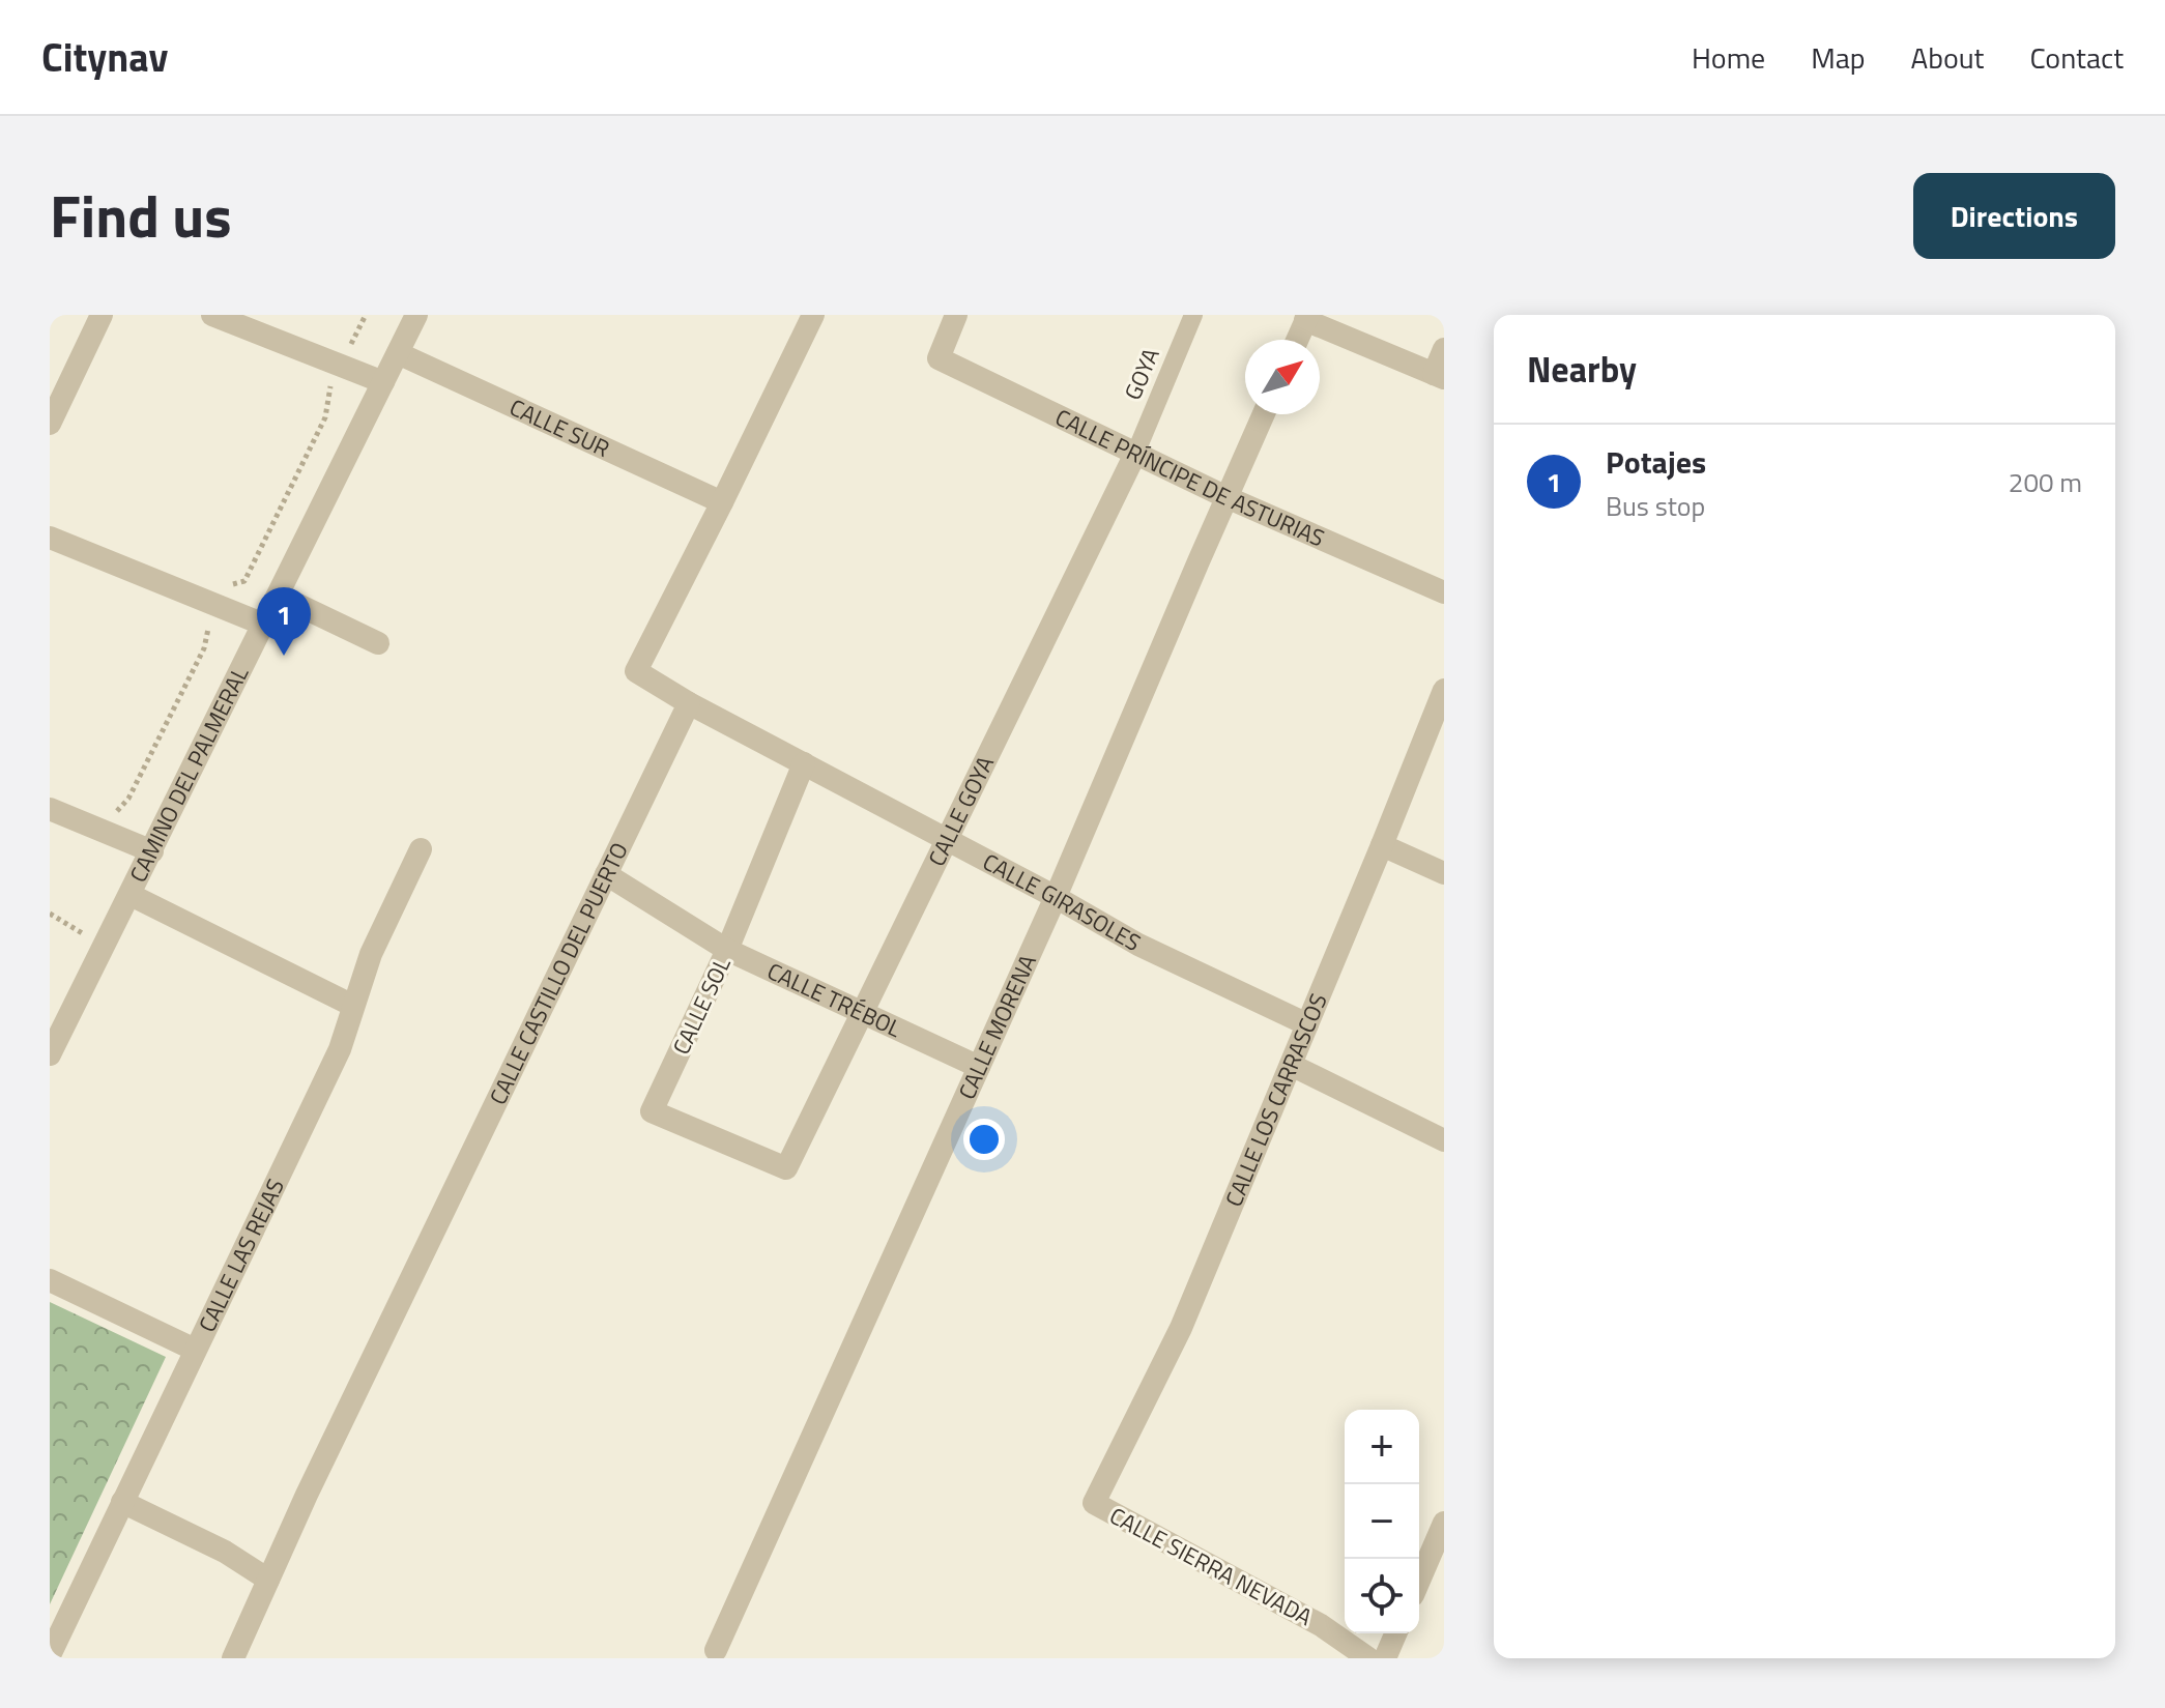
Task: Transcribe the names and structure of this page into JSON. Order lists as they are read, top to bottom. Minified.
{"streets":{"street":["GOYA","CALLE SUR","CALLE PRÍNCIPE DE ASTURIAS","CAMINO DEL PALMERAL","CALLE GOYA","CALLE GIRASOLES","CALLE CASTILLO DEL PUERTO","CALLE TRÉBOL","CALLE SOL","CALLE MORENA","CALLE LOS CARRASCOS","CALLE LAS REJAS","CALLE SIERRA NEVADA"]},"crossings":[["GOYA","CALLE PRÍNCIPE DE ASTURIAS"],["GOYA","CALLE GOYA"],["CALLE SUR","CAMINO DEL PALMERAL"],["CALLE PRÍNCIPE DE ASTURIAS","CALLE GOYA"],["CALLE PRÍNCIPE DE ASTURIAS","CALLE MORENA"],["CALLE GOYA","CALLE GIRASOLES"],["CALLE GOYA","CALLE TRÉBOL"],["CALLE GOYA","CALLE SOL"],["CALLE GIRASOLES","CALLE CASTILLO DEL PUERTO"],["CALLE GIRASOLES","CALLE SOL"],["CALLE GIRASOLES","CALLE MORENA"],["CALLE GIRASOLES","CALLE LOS CARRASCOS"],["CALLE CASTILLO DEL PUERTO","CALLE TRÉBOL"],["CALLE TRÉBOL","CALLE SOL"],["CALLE TRÉBOL","CALLE MORENA"],["CALLE LOS CARRASCOS","CALLE SIERRA NEVADA"]],"north":"top right","page":{"header":"Citynav","nav":["Home","Map","About","Contact"],"title":"Find us","buttons":"Directions","heading":"Nearby","list":[{"mark":"1","name":"Potajes","note":"Bus stop","value":"200 m"}],"pins":"1","map_buttons":["+","−"]}}
